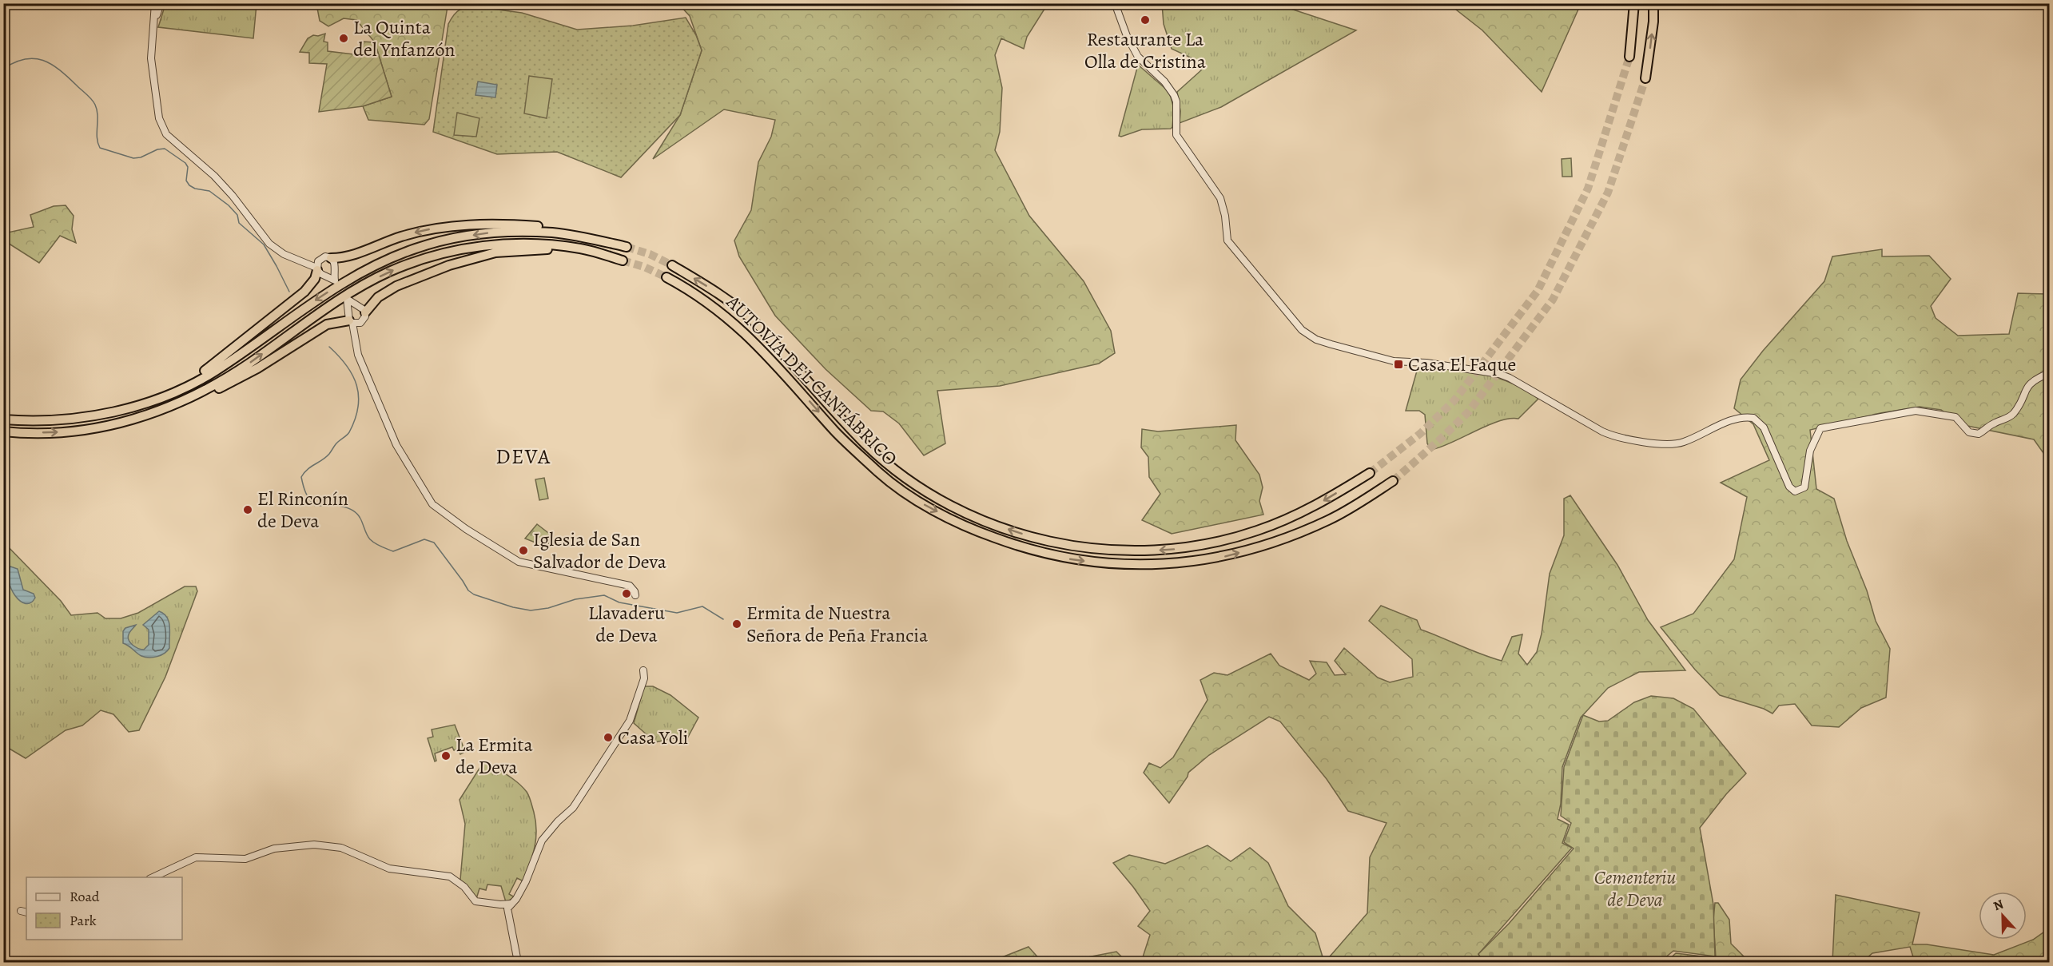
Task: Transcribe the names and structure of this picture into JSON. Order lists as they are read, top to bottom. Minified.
{"streets":{"highway":["AUTOVÍA DEL CANTÁBRICO"]},"districts":["DEVA"],"parks":["Cementeriu de Deva"],"places":{"other":["Restaurante La Olla de Cristina","La Quinta del Ynfanzón","El Rinconín de Deva","Iglesia de San Salvador de Deva","Llavaderu de Deva","Ermita de Nuestra Señora de Peña Francia","Casa Yoli","La Ermita de Deva"],"transit":["Casa El Faque"]},"legend":["Road","Park"],"north":"top"}
